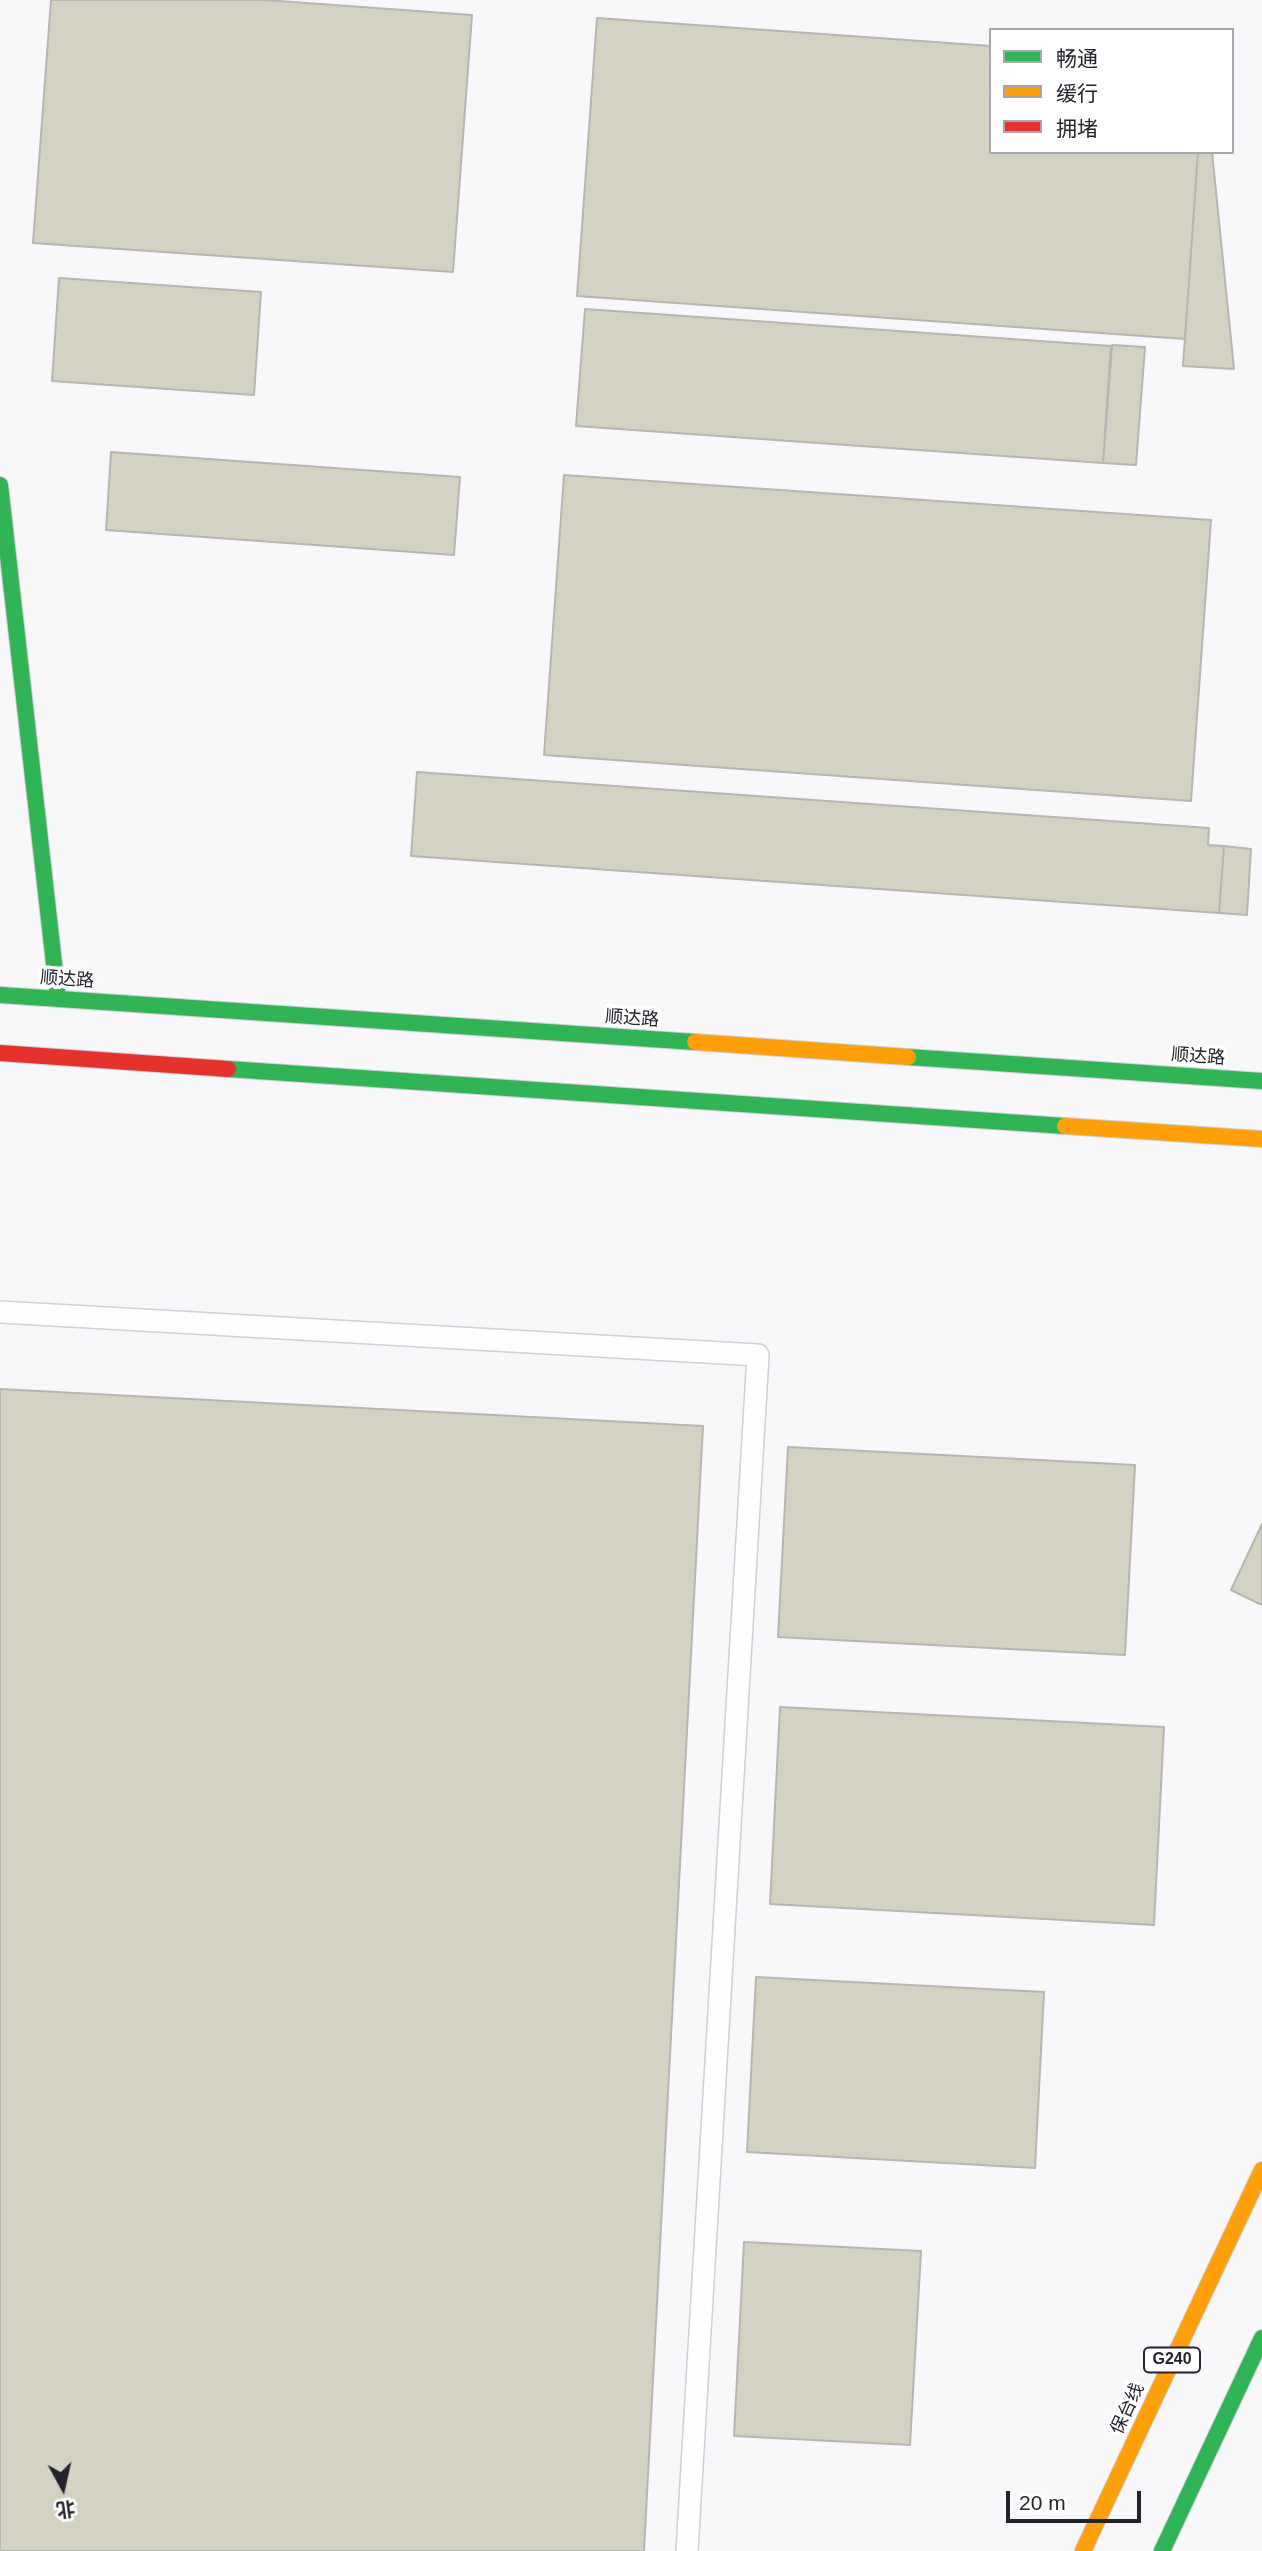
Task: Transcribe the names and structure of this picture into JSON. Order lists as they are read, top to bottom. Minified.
{"streets":{"main road":["顺达路","G240","保台线"]},"legend":["畅通","缓行","拥堵"],"scale_bar":"20 m","north":"bottom"}
